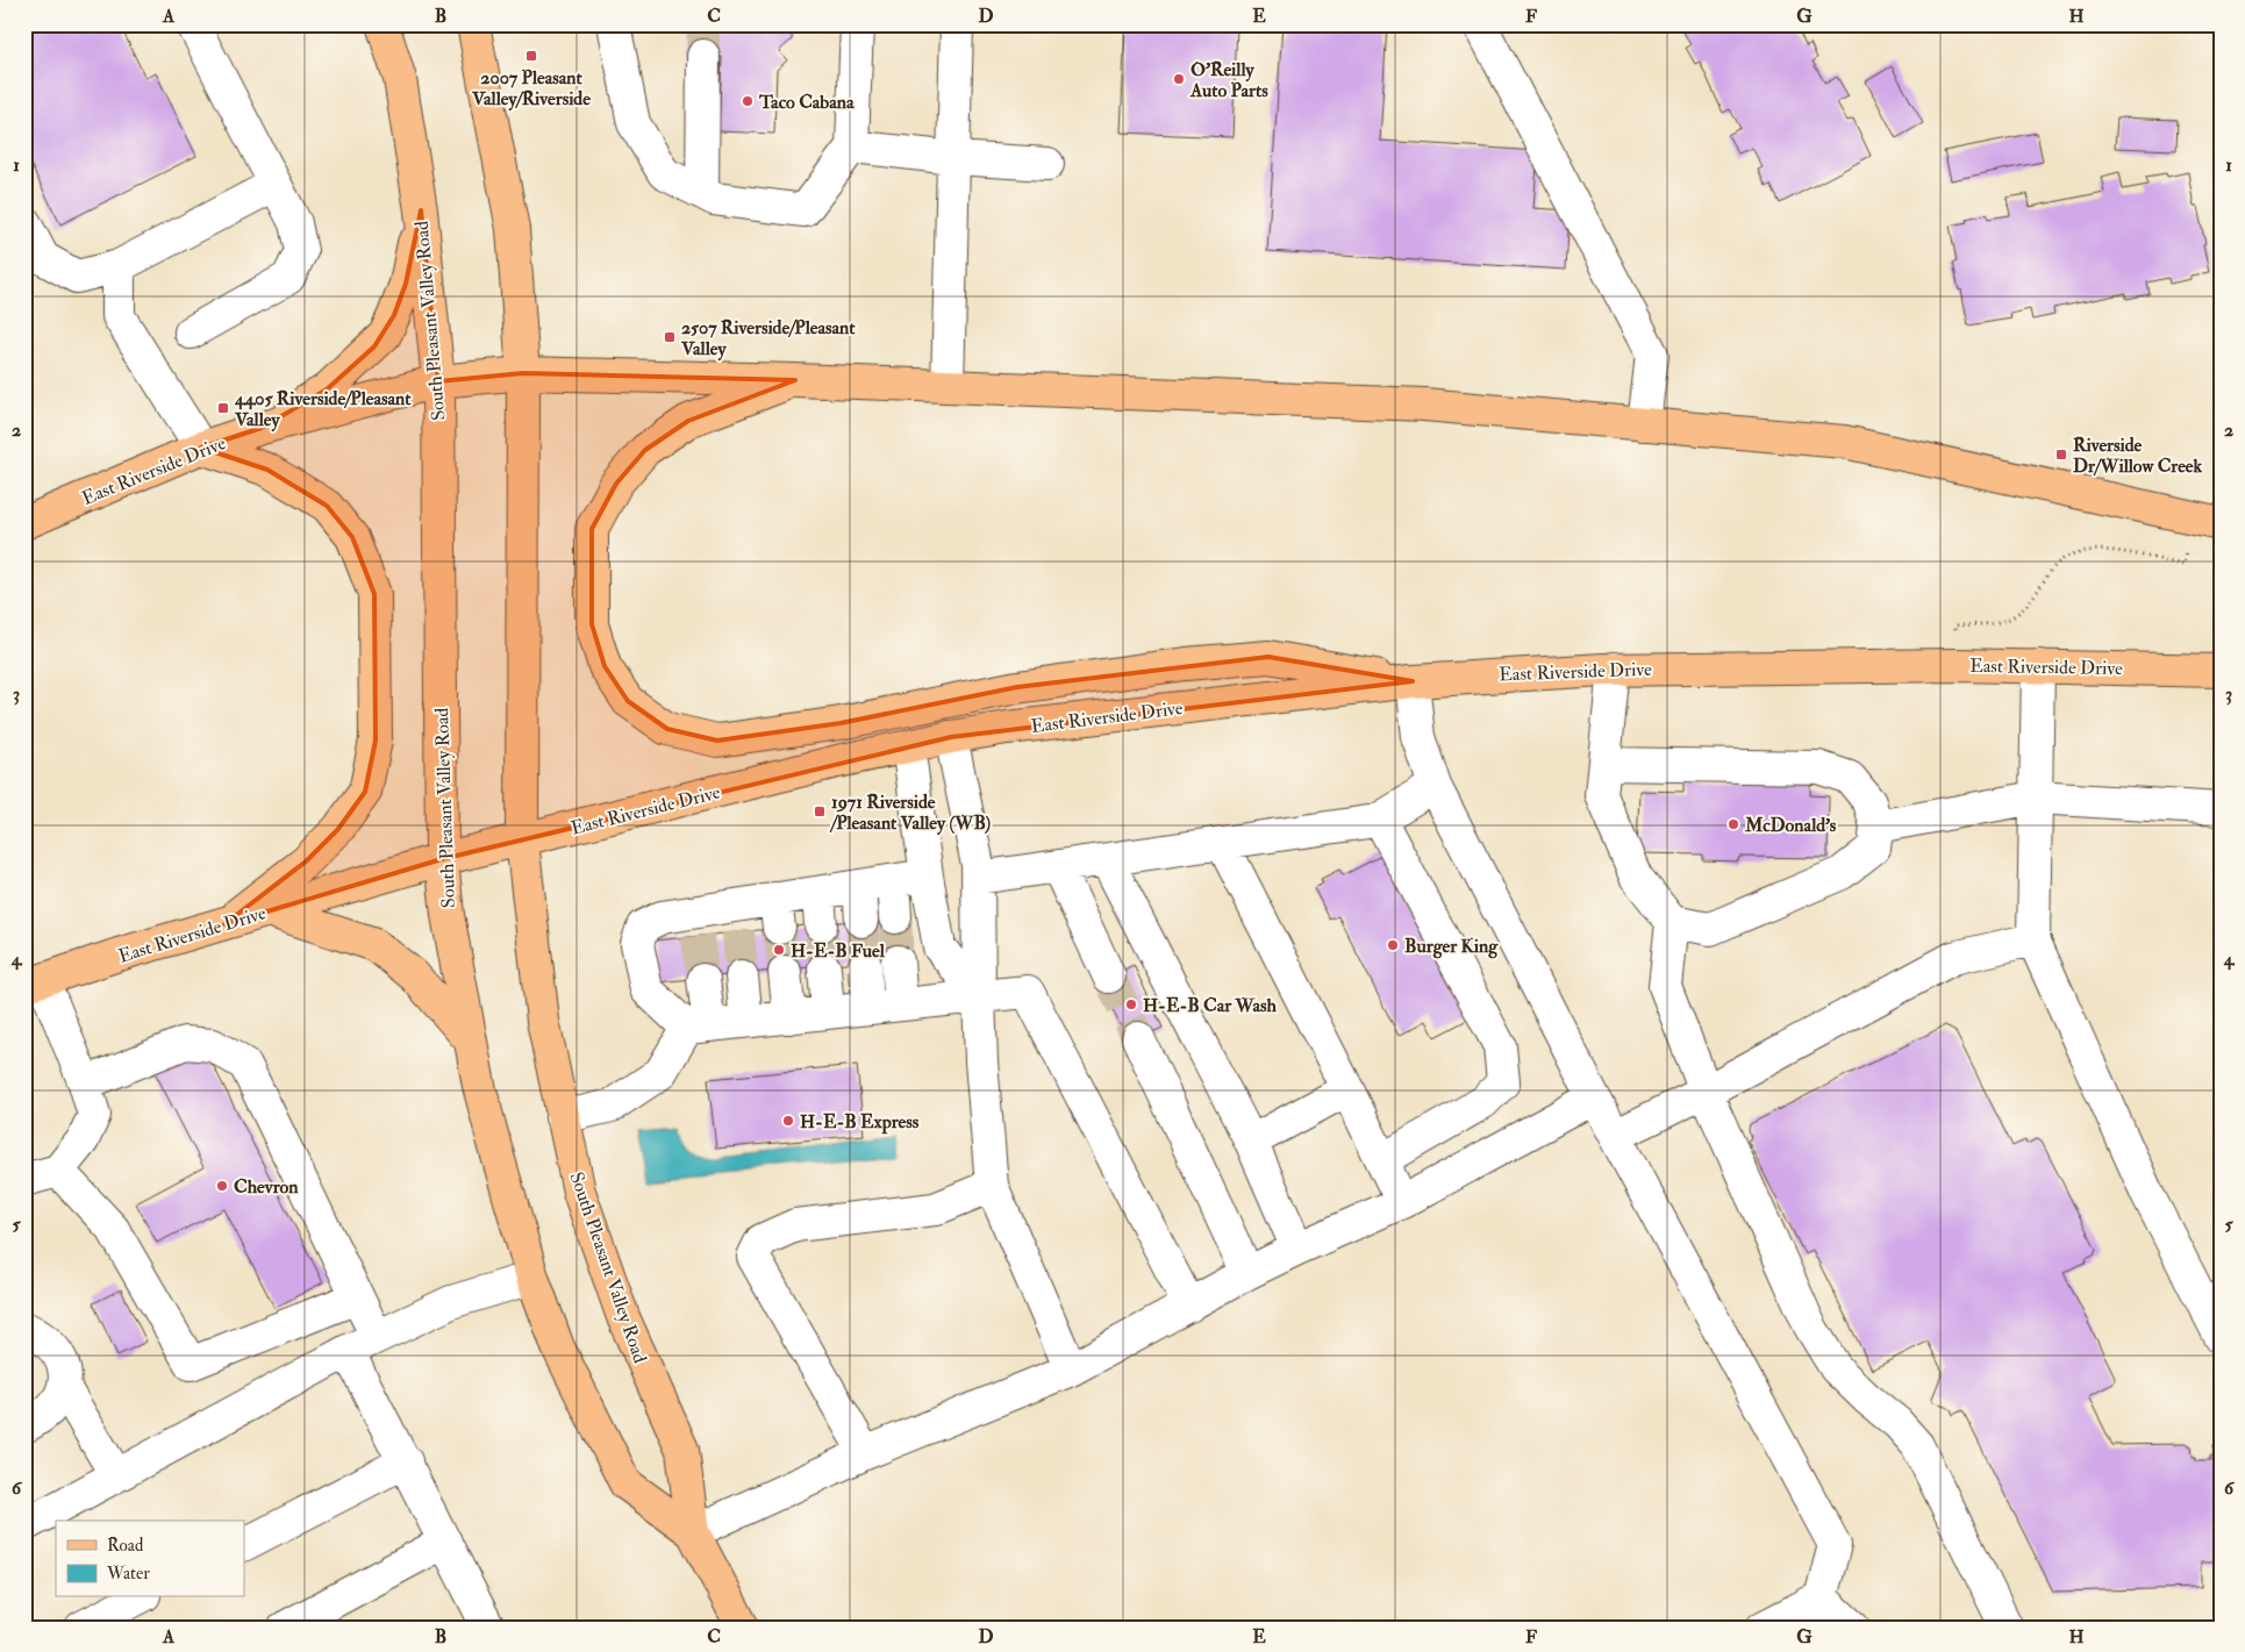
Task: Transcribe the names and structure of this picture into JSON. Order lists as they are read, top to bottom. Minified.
{"streets":{"main road":["South Pleasant Valley Road","East Riverside Drive"]},"crossings":[["South Pleasant Valley Road","East Riverside Drive"]],"places":{"transit":["2007 Pleasant Valley/Riverside","2507 Riverside/Pleasant Valley","4405 Riverside/Pleasant Valley","Riverside Dr/Willow Creek","1971 Riverside /Pleasant Valley (WB)"],"other":["O'Reilly Auto Parts","Taco Cabana","McDonald's","Burger King","H-E-B Fuel","H-E-B Car Wash","H-E-B Express","Chevron"]},"legend":["Road","Water"],"grid":{"columns":["A","B","C","D","E","F","G","H"],"rows":["1","2","3","4","5","6"]}}
